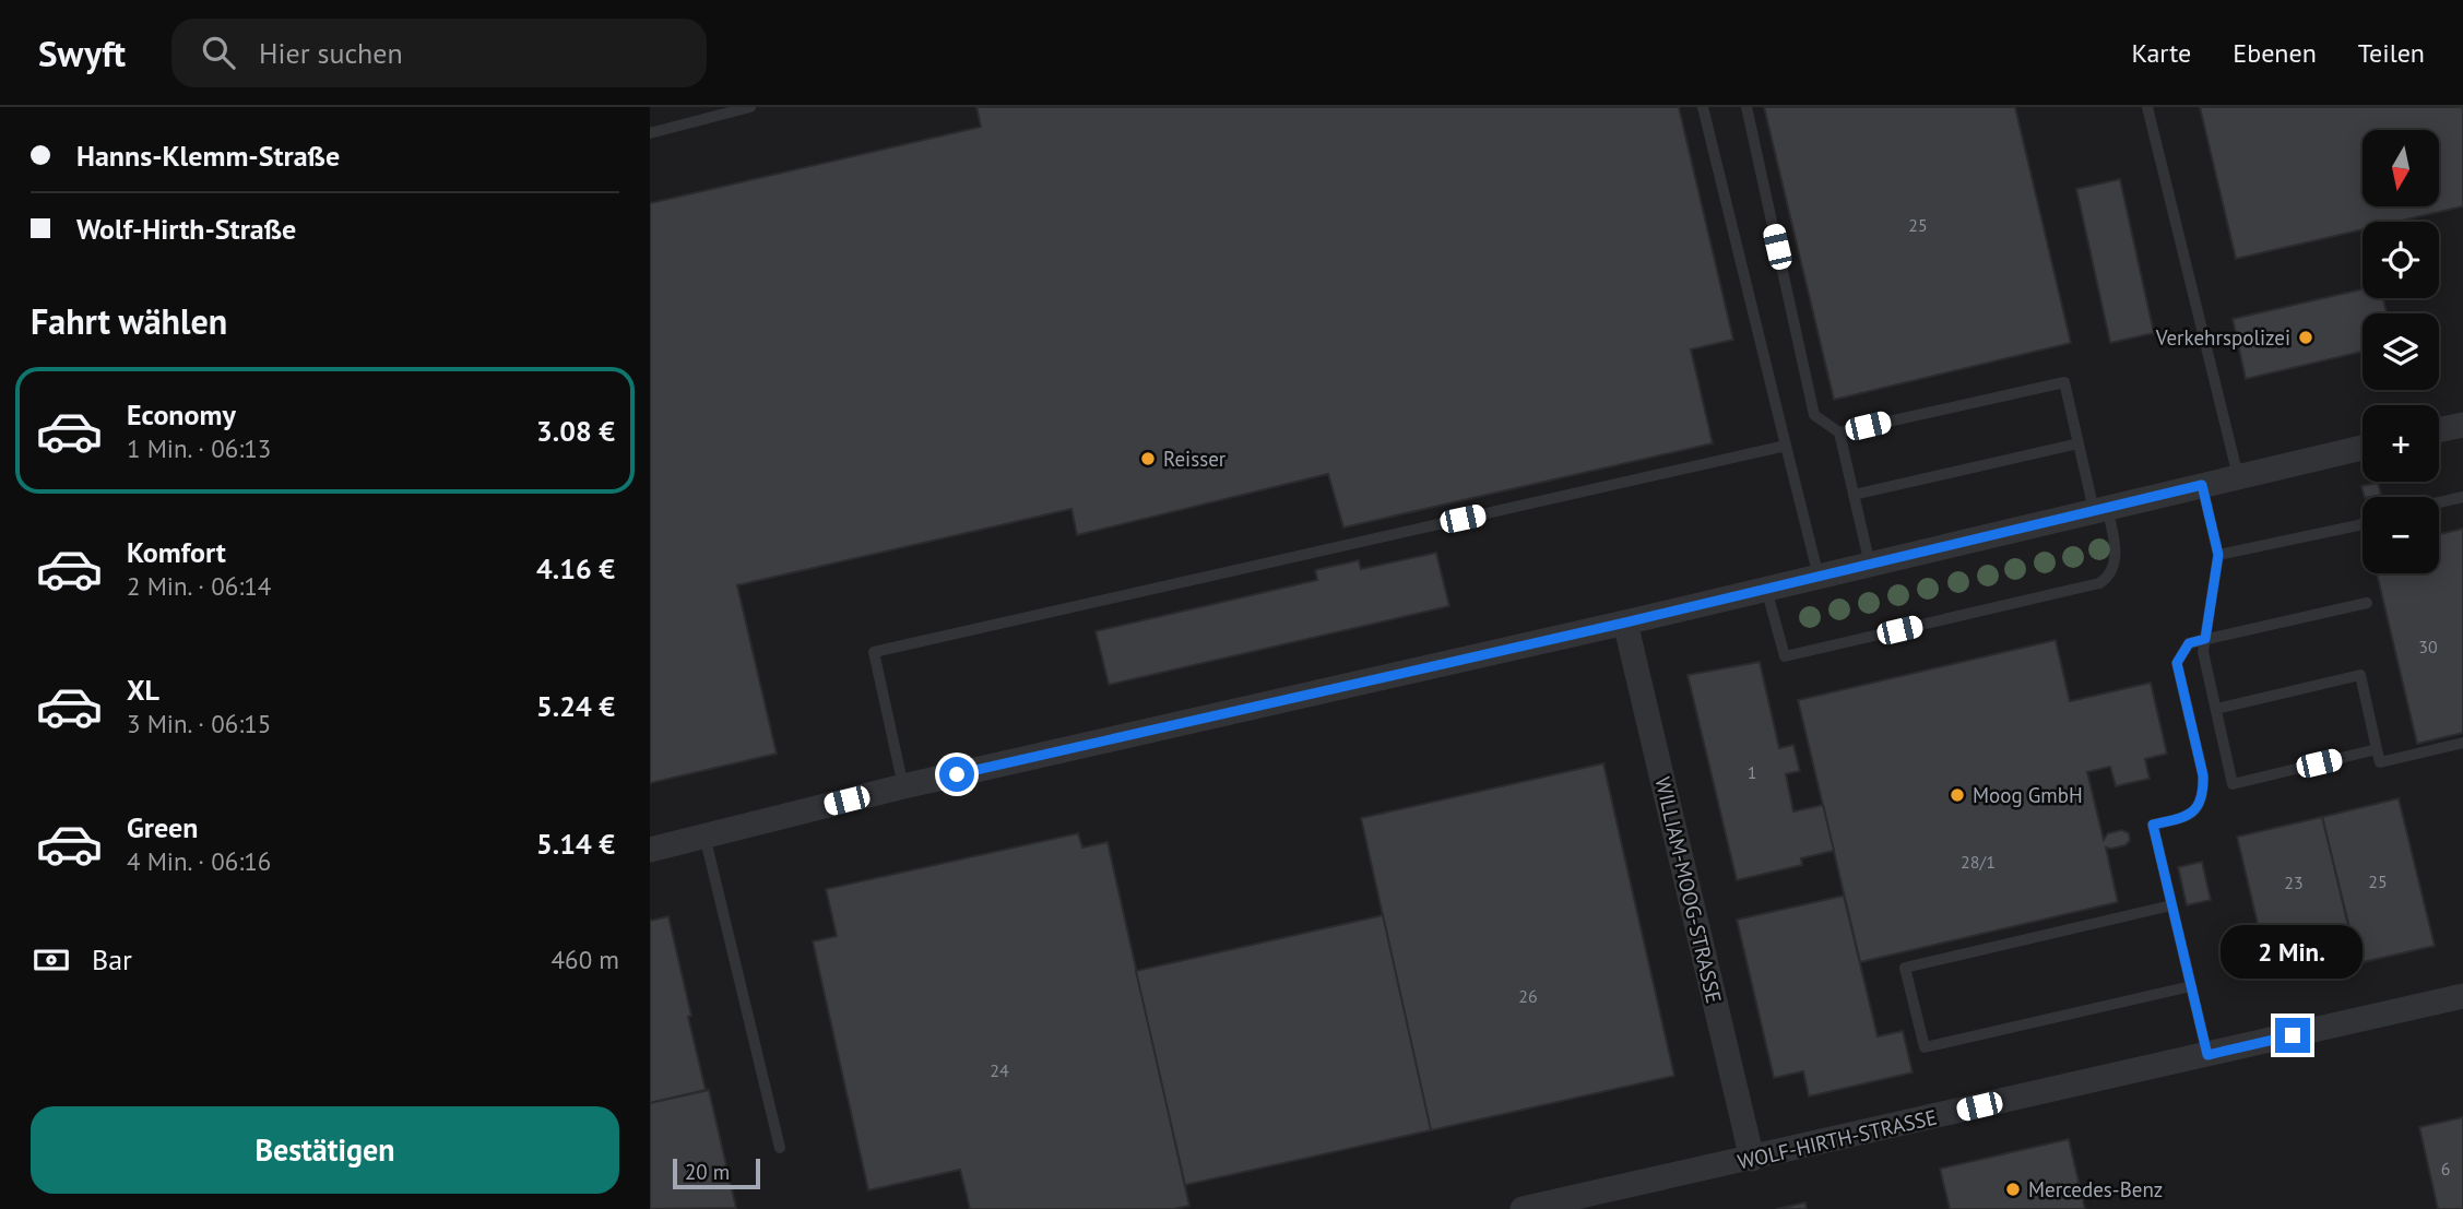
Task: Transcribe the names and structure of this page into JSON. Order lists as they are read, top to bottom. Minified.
{"streets":{"street":["WILLIAM-MOOG-STRASSE","WOLF-HIRTH-STRASSE"]},"crossings":[["WILLIAM-MOOG-STRASSE","WOLF-HIRTH-STRASSE"]],"places":["Verkehrspolizei","Reisser","Moog GmbH","Mercedes-Benz"],"house_numbers":["25","30","1","28/1","25","23","26","24","6"],"scale_bar":"20 m","north":"bottom","page":{"header":"Swyft","search":"Hier suchen","nav":["Karte","Ebenen","Teilen"],"banner":["Hanns-Klemm-Straße","Wolf-Hirth-Straße"],"map_buttons":["+","−"],"heading":"Fahrt wählen","list":[{"name":"Economy","note":"1 Min. · 06:13","value":"3.08 €"},{"name":"Komfort","note":"2 Min. · 06:14","value":"4.16 €"},{"name":"XL","note":"3 Min. · 06:15","value":"5.24 €"},{"name":"Green","note":"4 Min. · 06:16","value":"5.14 €"}],"pay":["Bar","460 m"],"bubble":"2 Min.","buttons":"Bestätigen","scale":"20 m"}}
